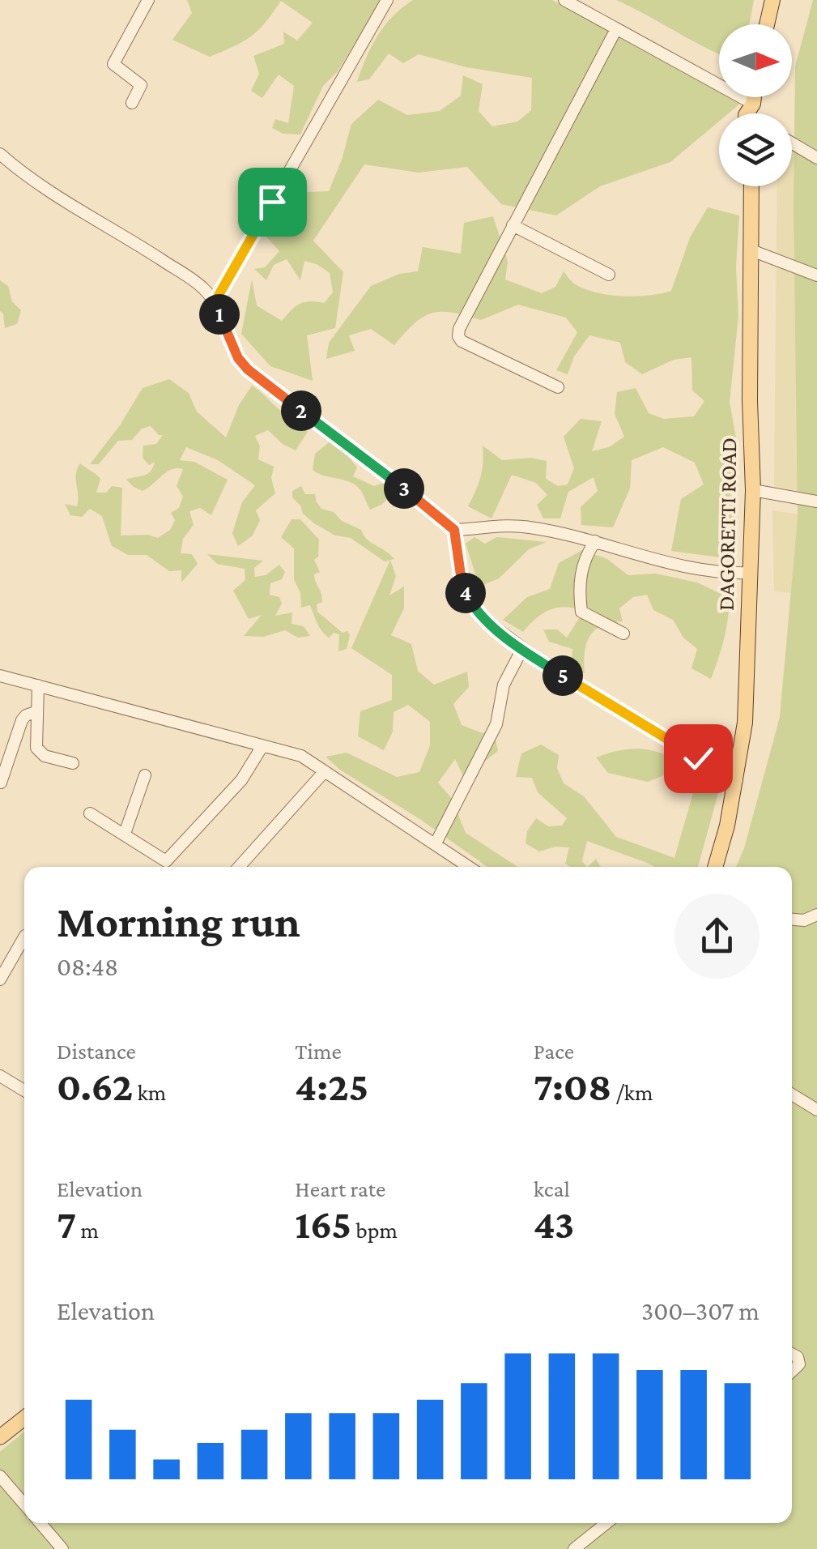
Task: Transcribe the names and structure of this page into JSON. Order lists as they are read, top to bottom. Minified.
{"streets":{"main road":["DAGORETTI ROAD"]},"north":"right","page":{"pins":["1","2","3","4","5"],"heading":["Morning run","08:48"],"stats":[["Distance","0.62 km"],["Time","4:25"],["Pace","7:08 /km"],["Elevation","7 m"],["Heart rate","165 bpm"],["kcal","43"]],"chart":["Elevation","300–307 m"]}}
